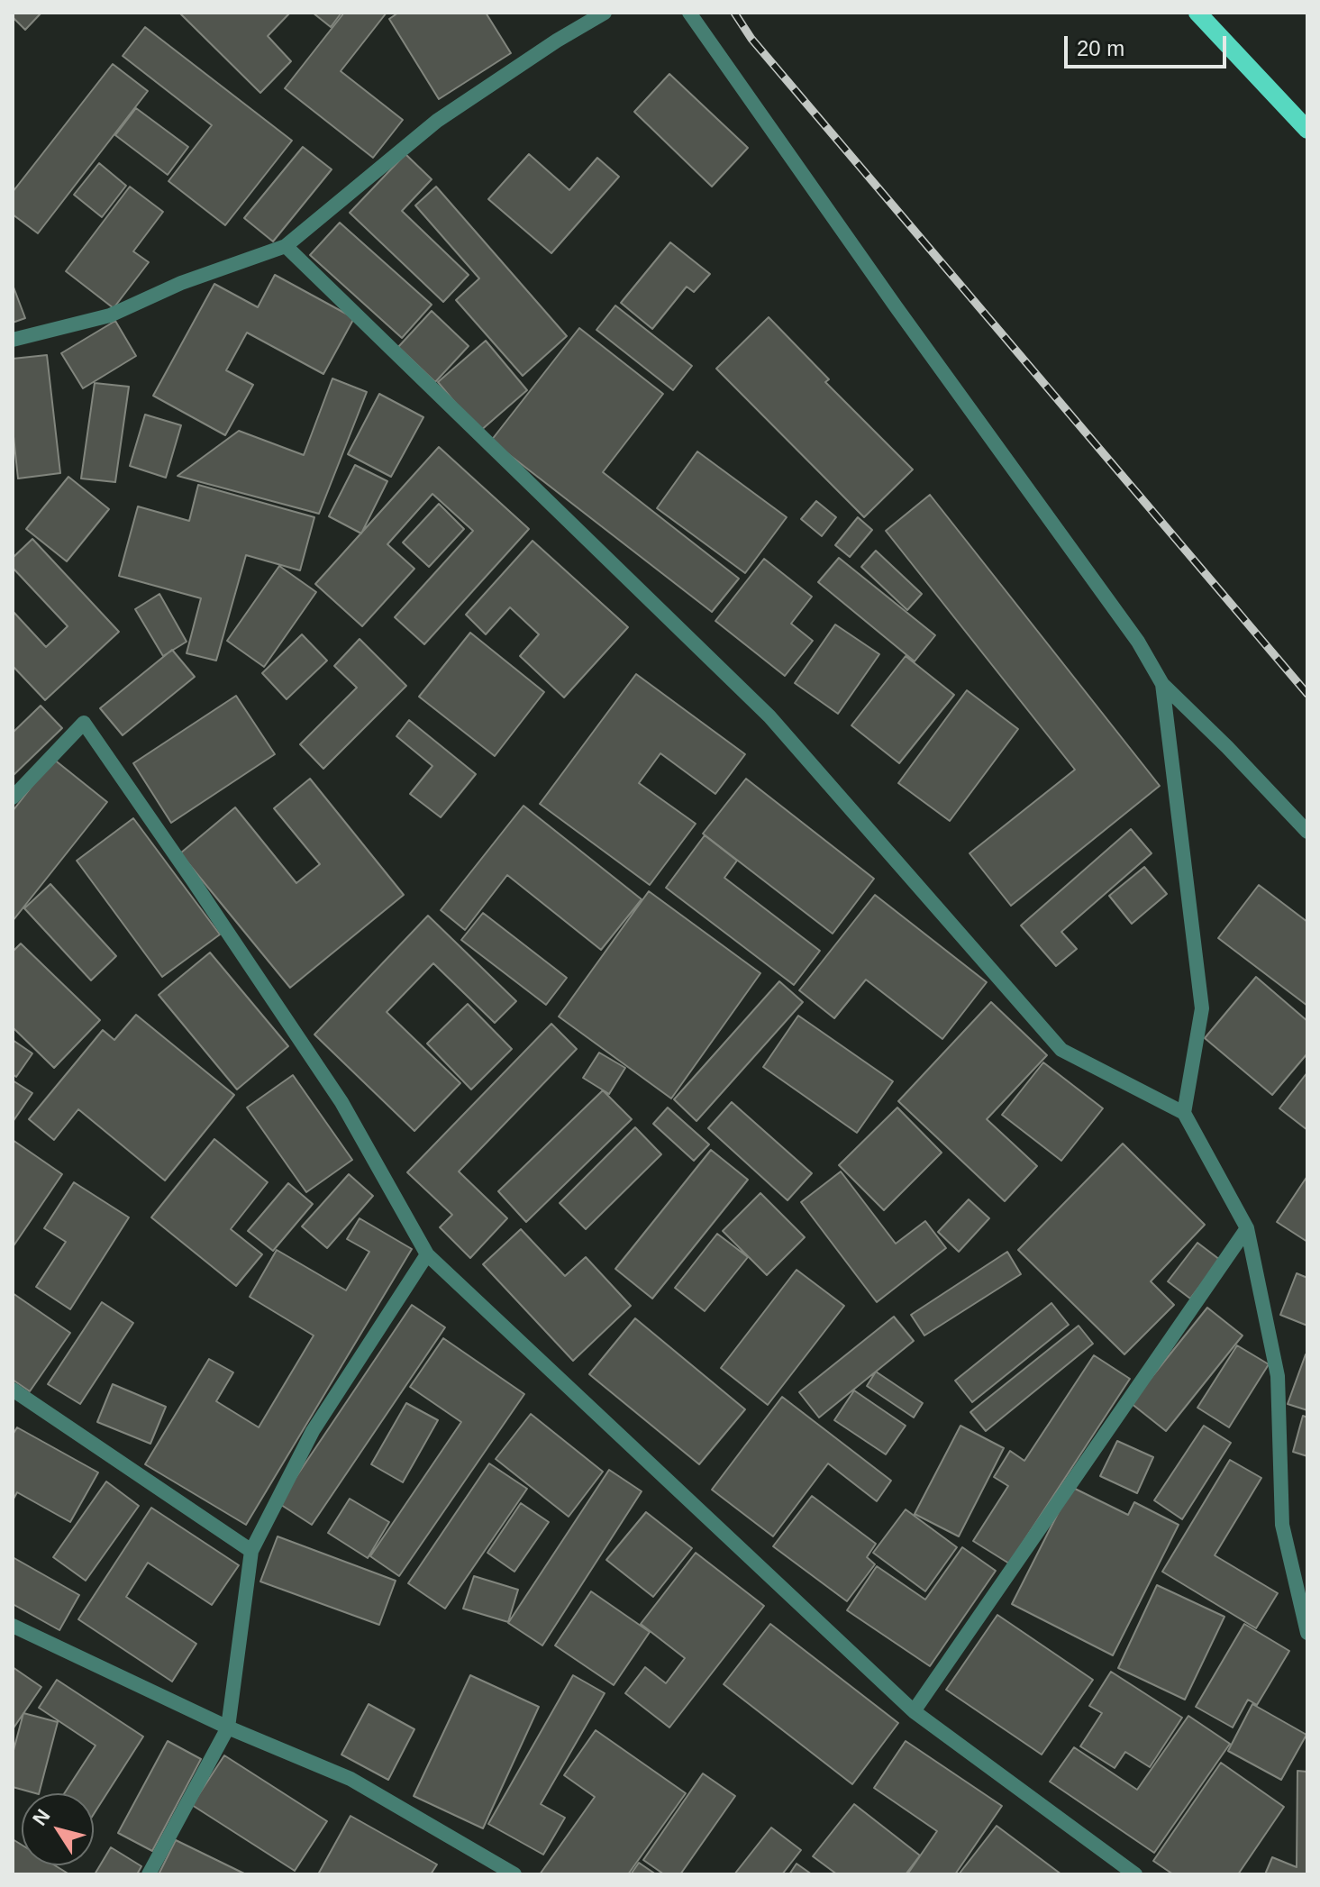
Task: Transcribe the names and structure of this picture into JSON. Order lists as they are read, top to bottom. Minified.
{"scale_bar":"20 m","north":"top left"}
